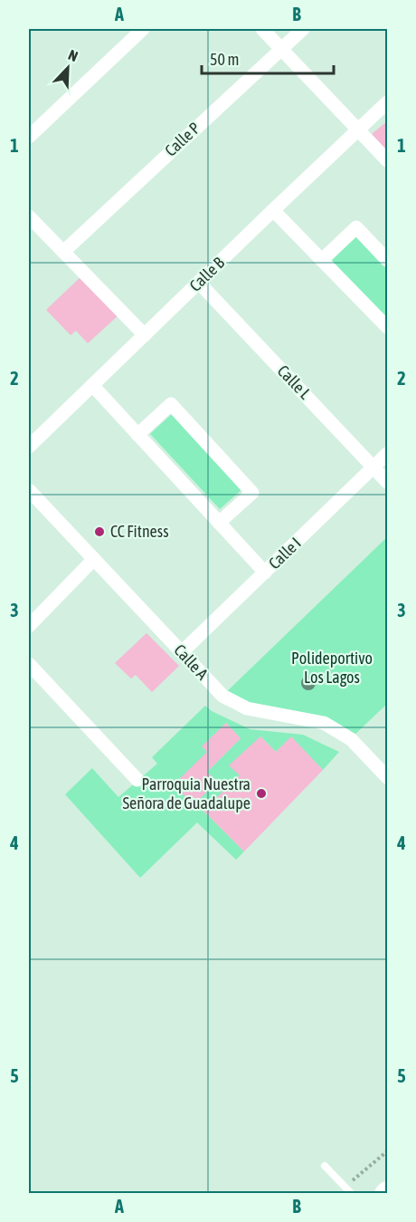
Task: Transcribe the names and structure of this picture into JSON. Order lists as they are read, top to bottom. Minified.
{"streets":{"street":["Calle P","Calle B","Calle L","Calle I","Calle A"]},"crossings":[["Calle B","Calle L"],["Calle L","Calle I"],["Calle I","Calle A"]],"parks":["Polideportivo Los Lagos"],"places":["CC Fitness","Parroquia Nuestra Señora de Guadalupe"],"scale_bar":"50 m","north":"top right","grid":{"columns":["A","B"],"rows":["1","2","3","4","5"]}}
